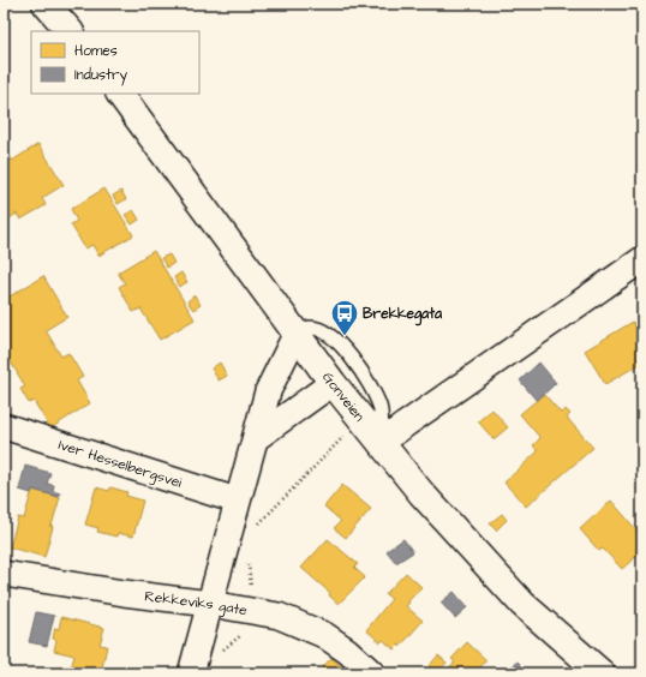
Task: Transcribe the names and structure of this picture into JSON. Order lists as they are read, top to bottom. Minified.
{"streets":{"street":["Gonveien","Iver Hesselbergsvei","Rekkeviks gate"]},"places":{"bus stop":["Brekkegata"]},"legend":["Homes","Industry"]}
